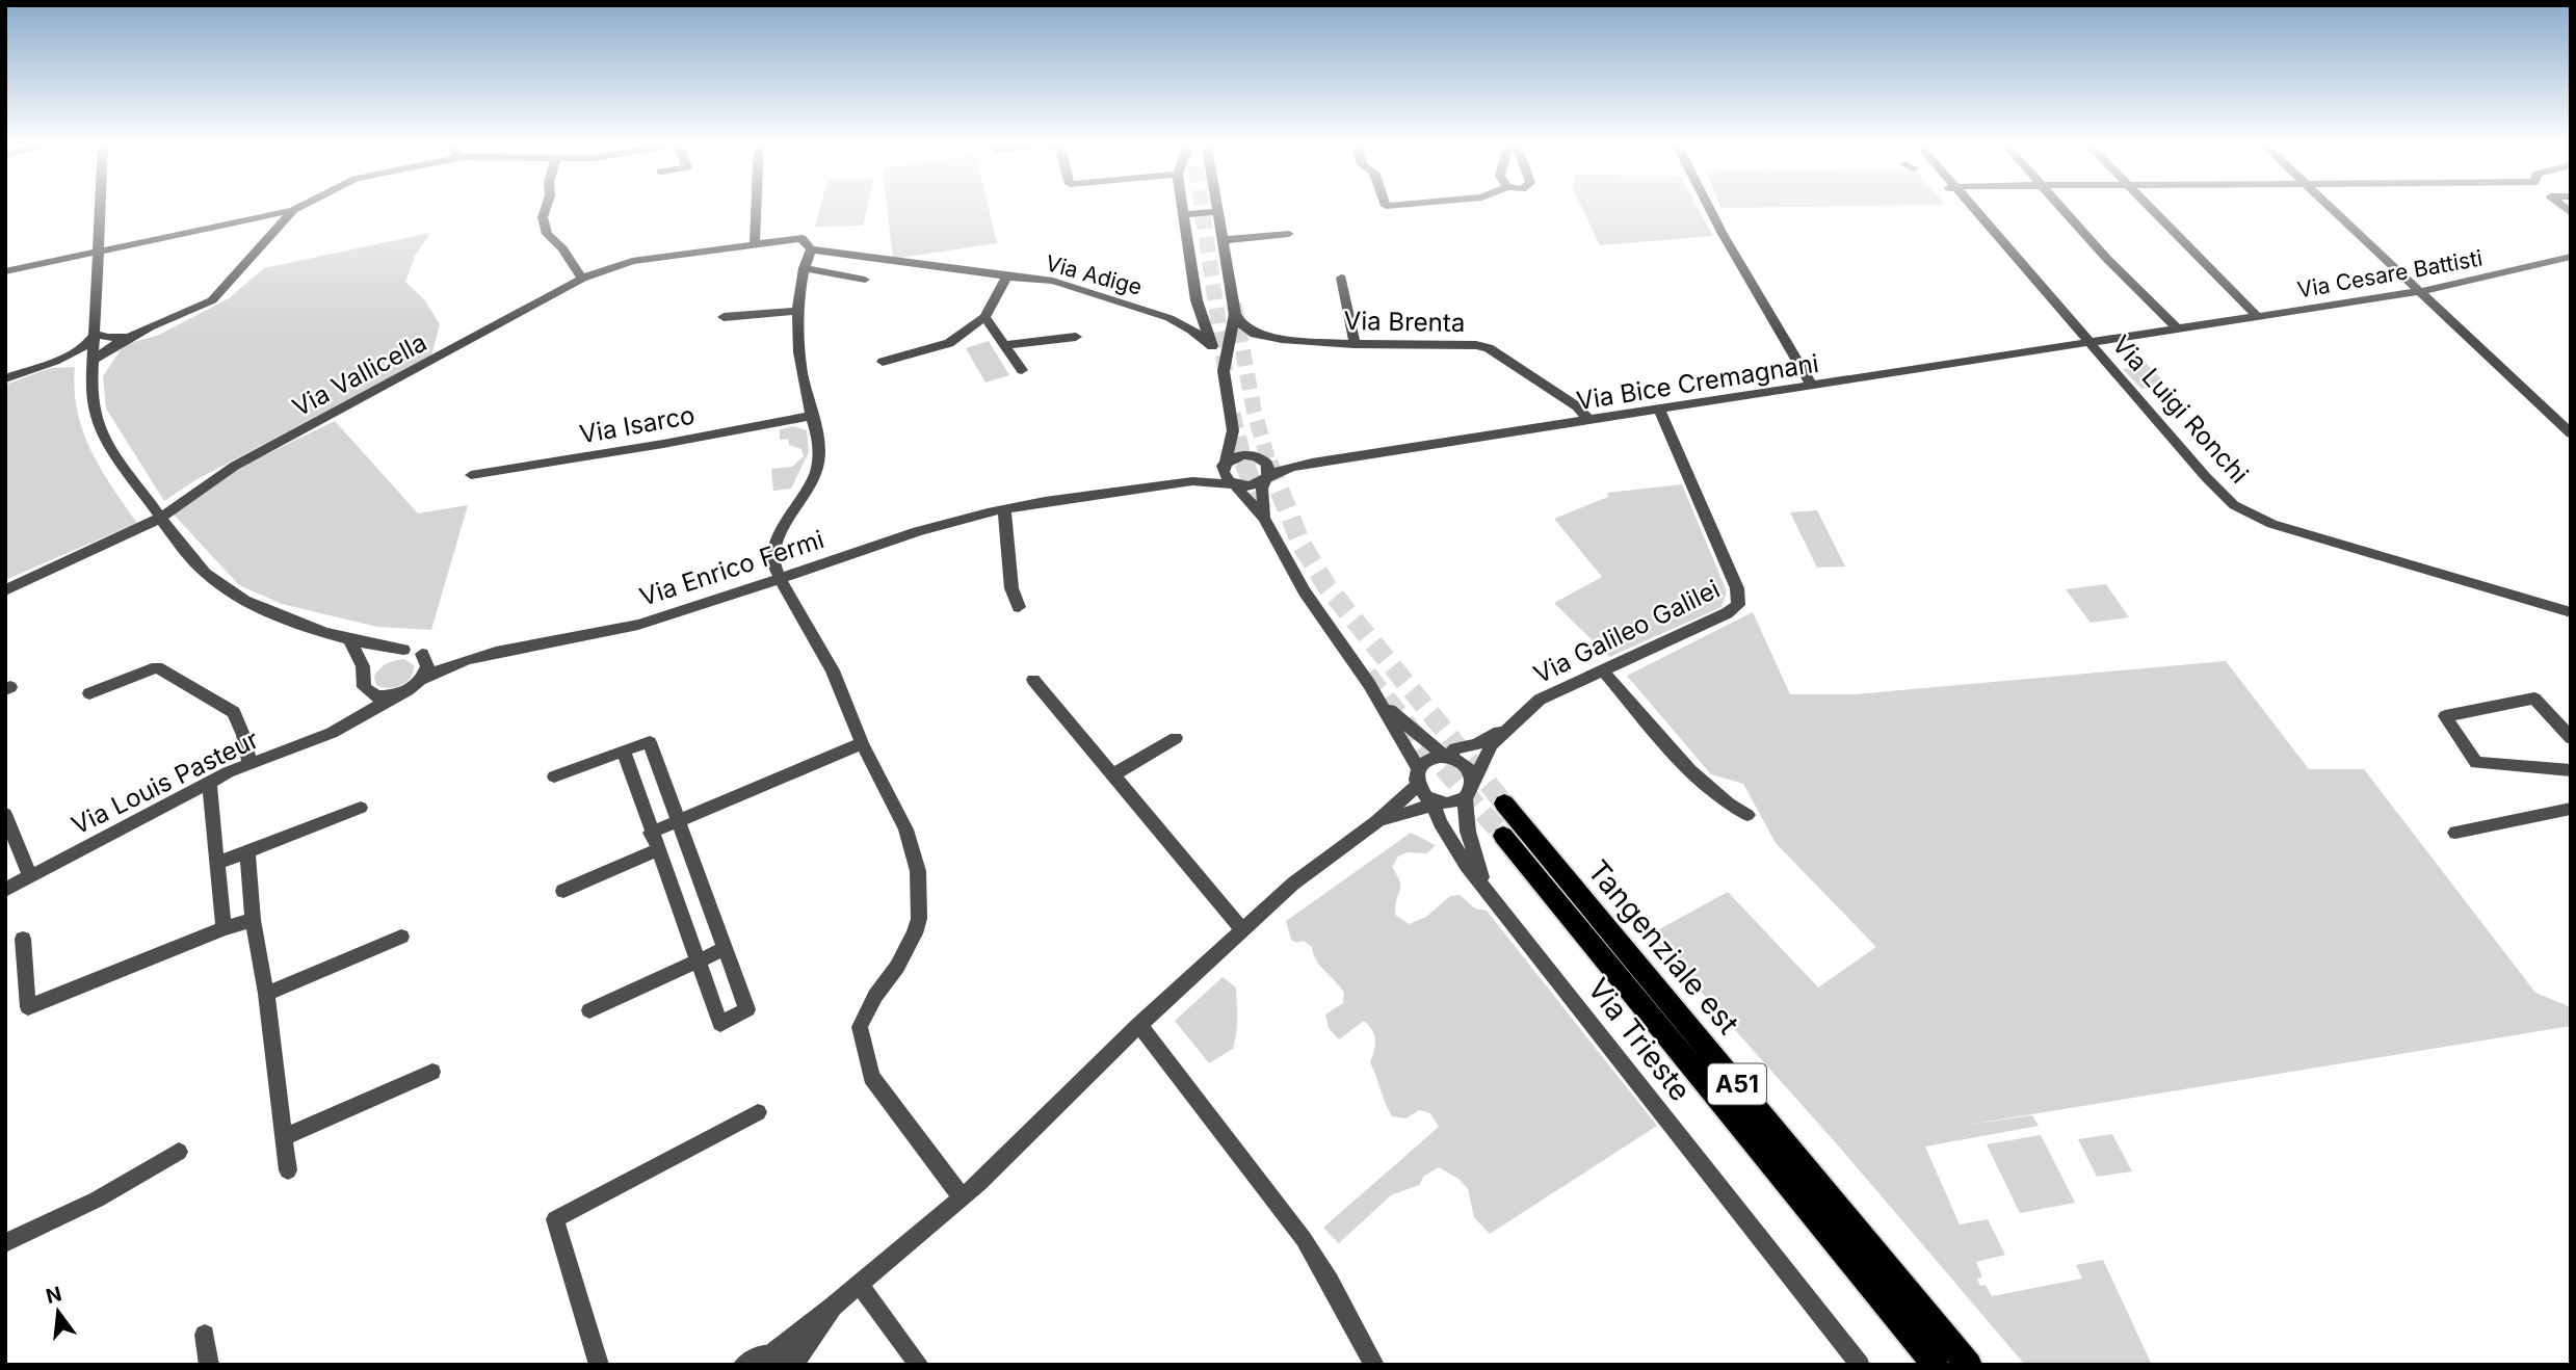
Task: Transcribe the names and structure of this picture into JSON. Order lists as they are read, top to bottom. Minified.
{"streets":{"highway":["Tangenziale est","A51"],"street":["Via Cesare Battisti","Via Adige","Via Brenta","Via Vallicella","Via Bice Cremagnani","Via Luigi Ronchi","Via Isarco","Via Enrico Fermi","Via Galileo Galilei","Via Louis Pasteur","Via Trieste"]},"crossings":[["Via Cesare Battisti","Via Bice Cremagnani"],["Via Adige","Via Vallicella"],["Via Brenta","Via Bice Cremagnani"],["Via Bice Cremagnani","Via Luigi Ronchi"],["Via Bice Cremagnani","Via Enrico Fermi"],["Via Bice Cremagnani","Via Galileo Galilei"],["Via Enrico Fermi","Via Louis Pasteur"],["Via Galileo Galilei","Via Trieste"]],"north":"top"}
